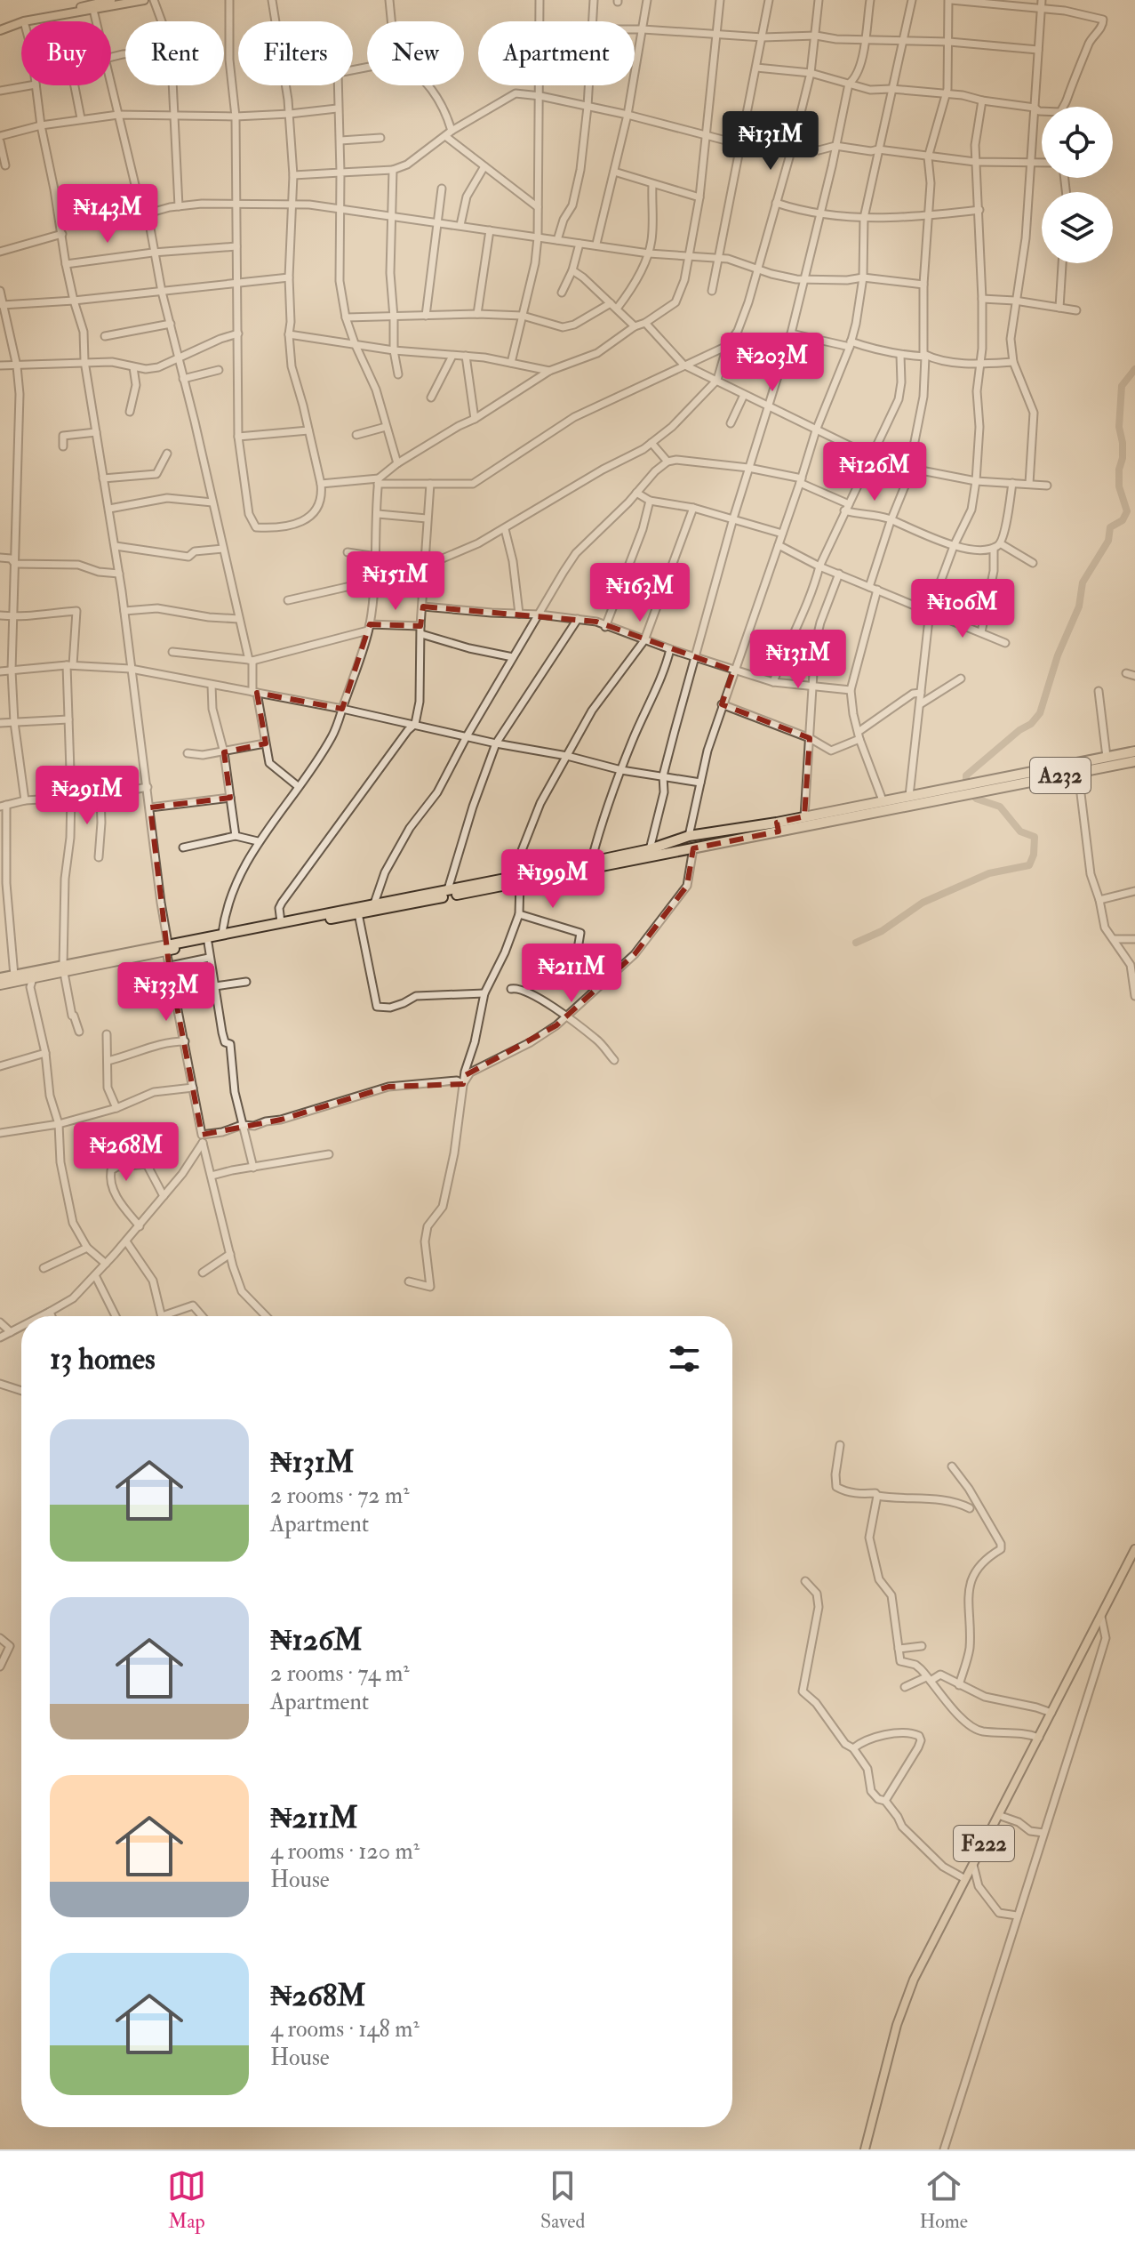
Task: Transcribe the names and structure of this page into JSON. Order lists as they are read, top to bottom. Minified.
{"streets":{"highway":["A232"],"main road":["F222"]},"page":{"chip":["Buy","Rent","Filters","New","Apartment"],"price":["₦131M","₦143M","₦203M","₦126M","₦151M","₦163M","₦106M","₦131M","₦291M","₦199M","₦211M","₦133M","₦268M"],"heading":"13 homes","list":[{"name":"₦131M","note":"2 rooms · 72 m² · Apartment"},{"name":"₦126M","note":"2 rooms · 74 m² · Apartment"},{"name":"₦211M","note":"4 rooms · 120 m² · House"},{"name":"₦268M","note":"4 rooms · 148 m² · House"}],"tabs":["Map","Saved","Home"]}}
